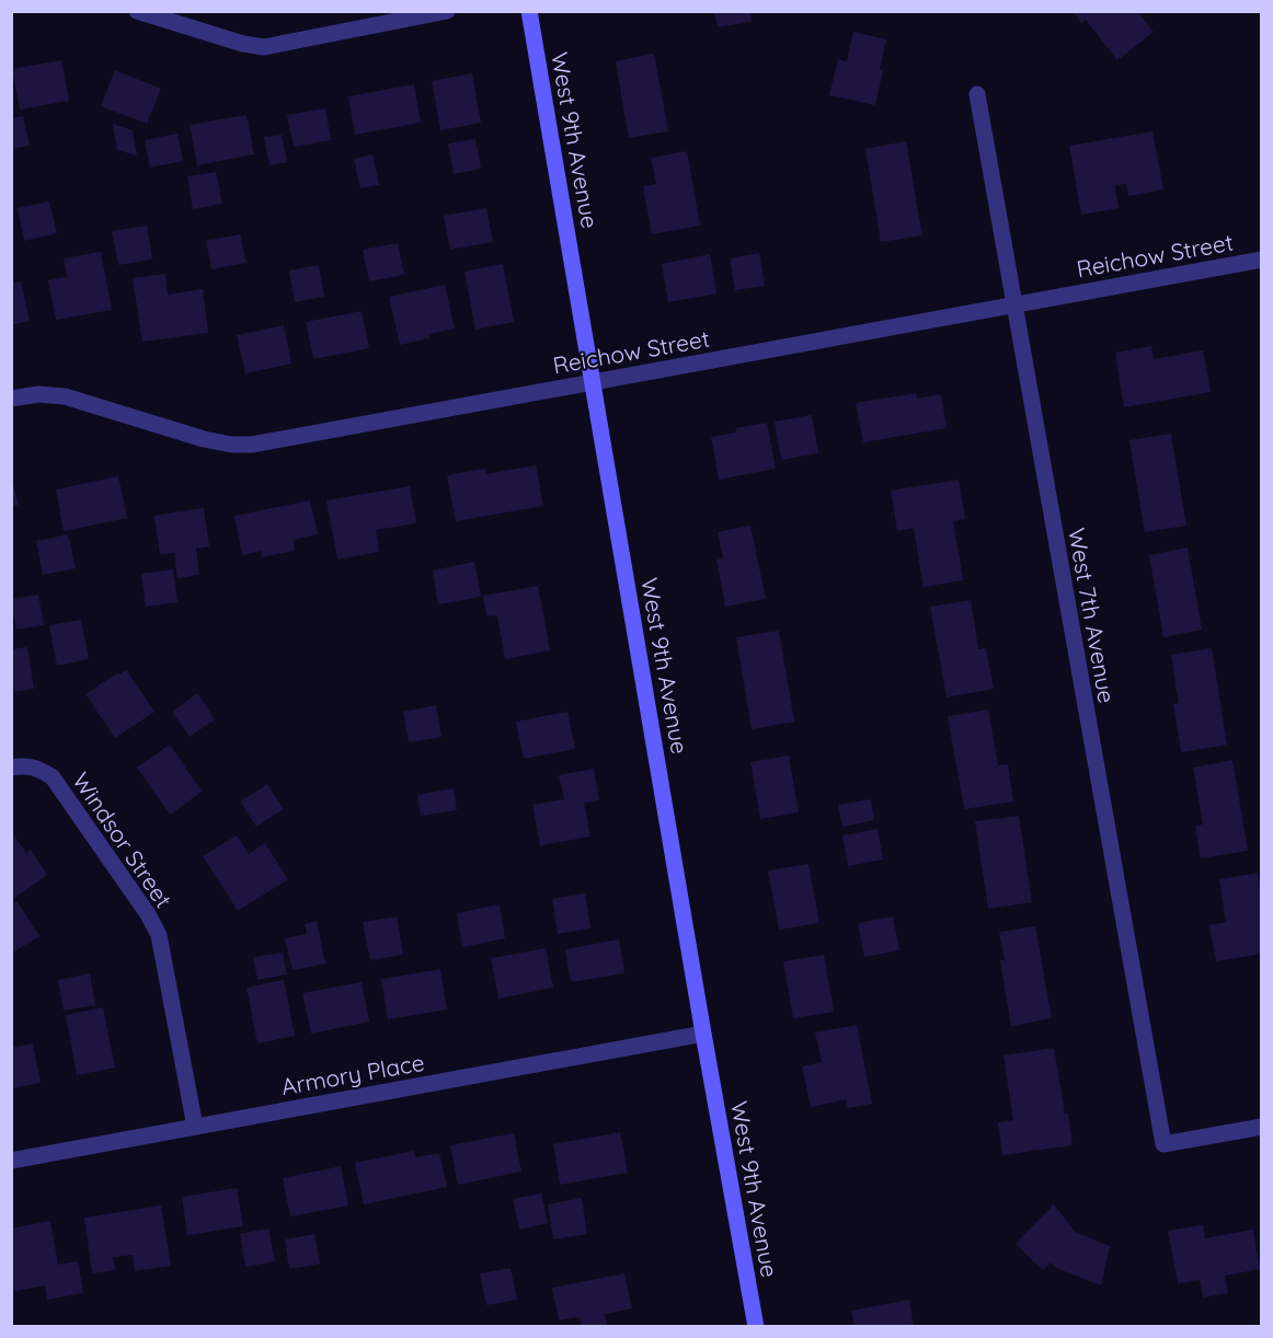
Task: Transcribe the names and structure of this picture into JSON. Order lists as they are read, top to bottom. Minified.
{"streets":{"main road":["West 9th Avenue"],"street":["Reichow Street","West 7th Avenue","Windsor Street","Armory Place"]},"crossings":[["West 9th Avenue","Reichow Street"],["West 9th Avenue","Armory Place"],["Reichow Street","West 7th Avenue"],["Windsor Street","Armory Place"]]}
